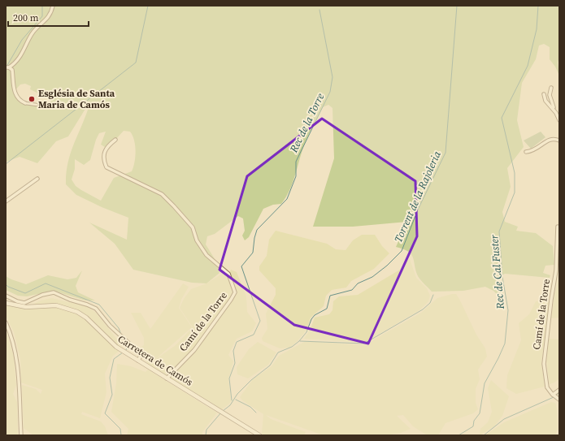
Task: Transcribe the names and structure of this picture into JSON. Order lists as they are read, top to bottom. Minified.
{"streets":{"street":["Camí de la Torre","Carretera de Camós"]},"crossings":[["Camí de la Torre","Carretera de Camós"]],"water":["Rec de la Torre","Torrent de la Rajoleria","Rec de Cal Fuster"],"places":["Església de Santa Maria de Camós"],"scale_bar":"200 m"}
